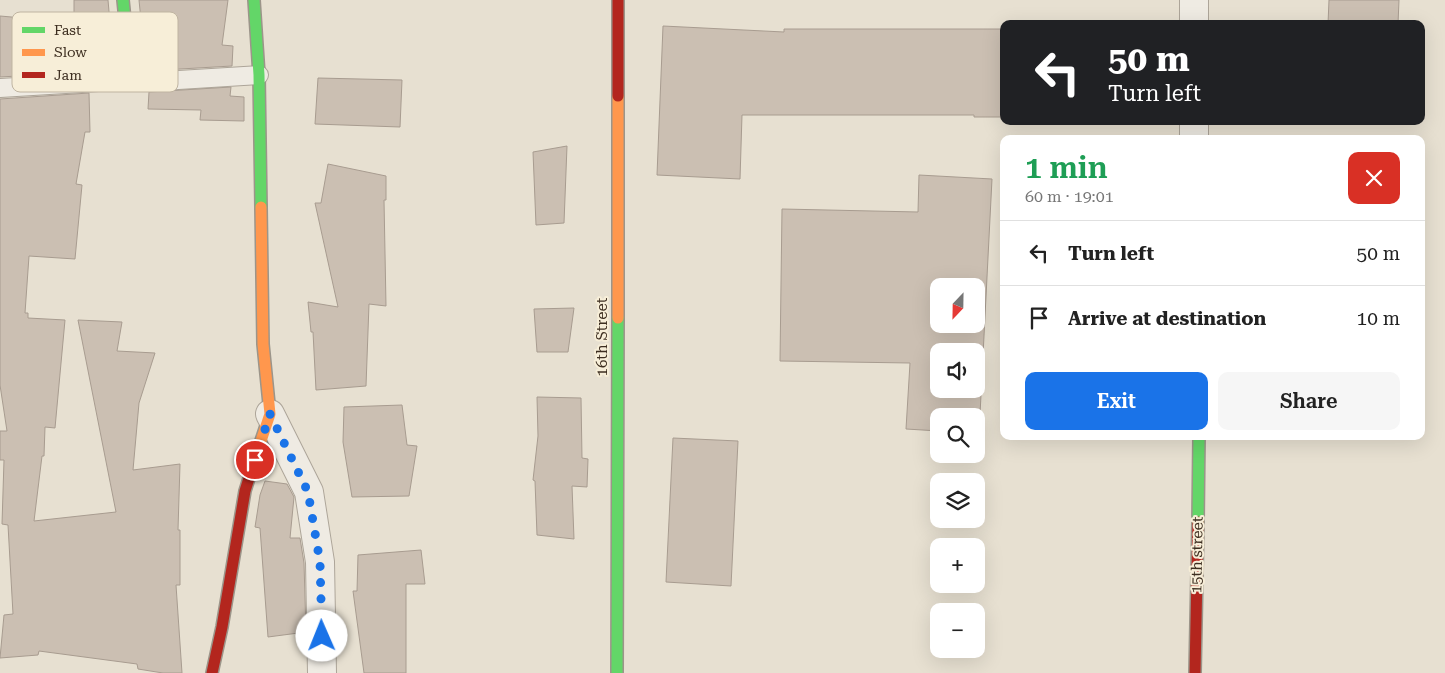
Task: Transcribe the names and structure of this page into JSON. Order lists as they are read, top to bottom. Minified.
{"streets":{"street":["16th Street","15th street"]},"legend":["Fast","Slow","Jam"],"north":"bottom","page":{"turn":["50 m","Turn left"],"heading":["1 min","60 m · 19:01"],"list":[{"name":"Turn left","value":"50 m"},{"name":"Arrive at destination","value":"10 m"}],"map_buttons":["+","−"],"buttons":["Exit","Share"]}}
